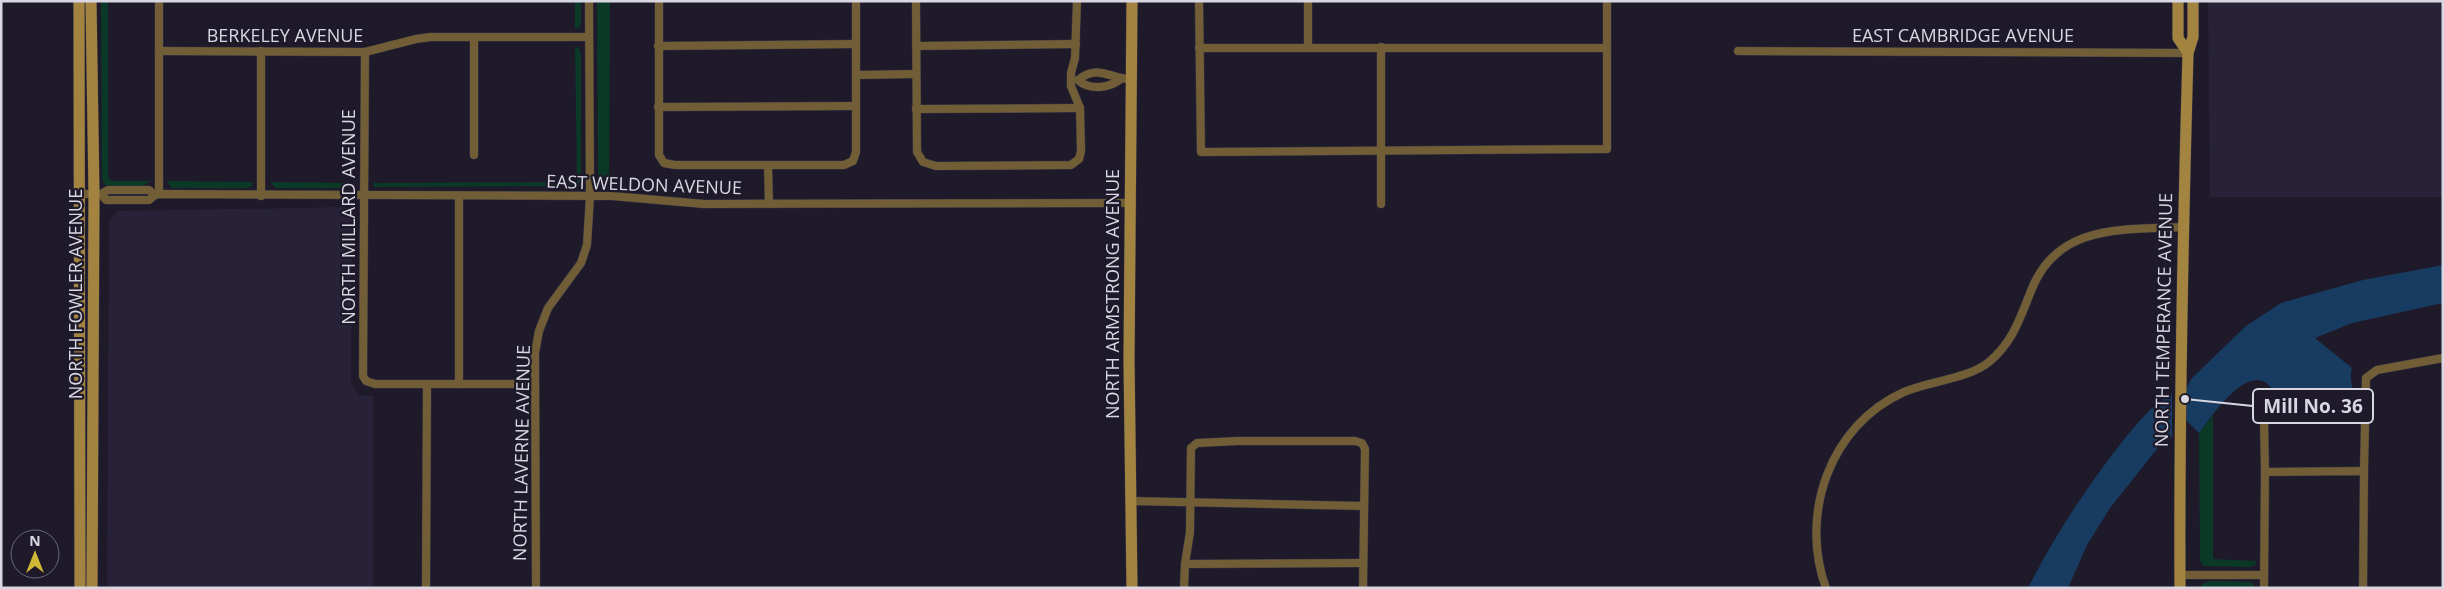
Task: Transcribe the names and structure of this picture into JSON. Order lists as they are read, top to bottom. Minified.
{"streets":{"main road":["NORTH FOWLER AVENUE","NORTH ARMSTRONG AVENUE","NORTH TEMPERANCE AVENUE"],"street":["BERKELEY AVENUE","EAST CAMBRIDGE AVENUE","EAST WELDON AVENUE","NORTH MILLARD AVENUE","NORTH LAVERNE AVENUE"]},"crossings":[["BERKELEY AVENUE","NORTH MILLARD AVENUE"],["BERKELEY AVENUE","NORTH LAVERNE AVENUE"],["EAST CAMBRIDGE AVENUE","NORTH TEMPERANCE AVENUE"],["EAST WELDON AVENUE","NORTH MILLARD AVENUE"],["EAST WELDON AVENUE","NORTH FOWLER AVENUE"],["EAST WELDON AVENUE","NORTH ARMSTRONG AVENUE"],["EAST WELDON AVENUE","NORTH LAVERNE AVENUE"]],"places":["Mill No. 36"],"north":"top"}
